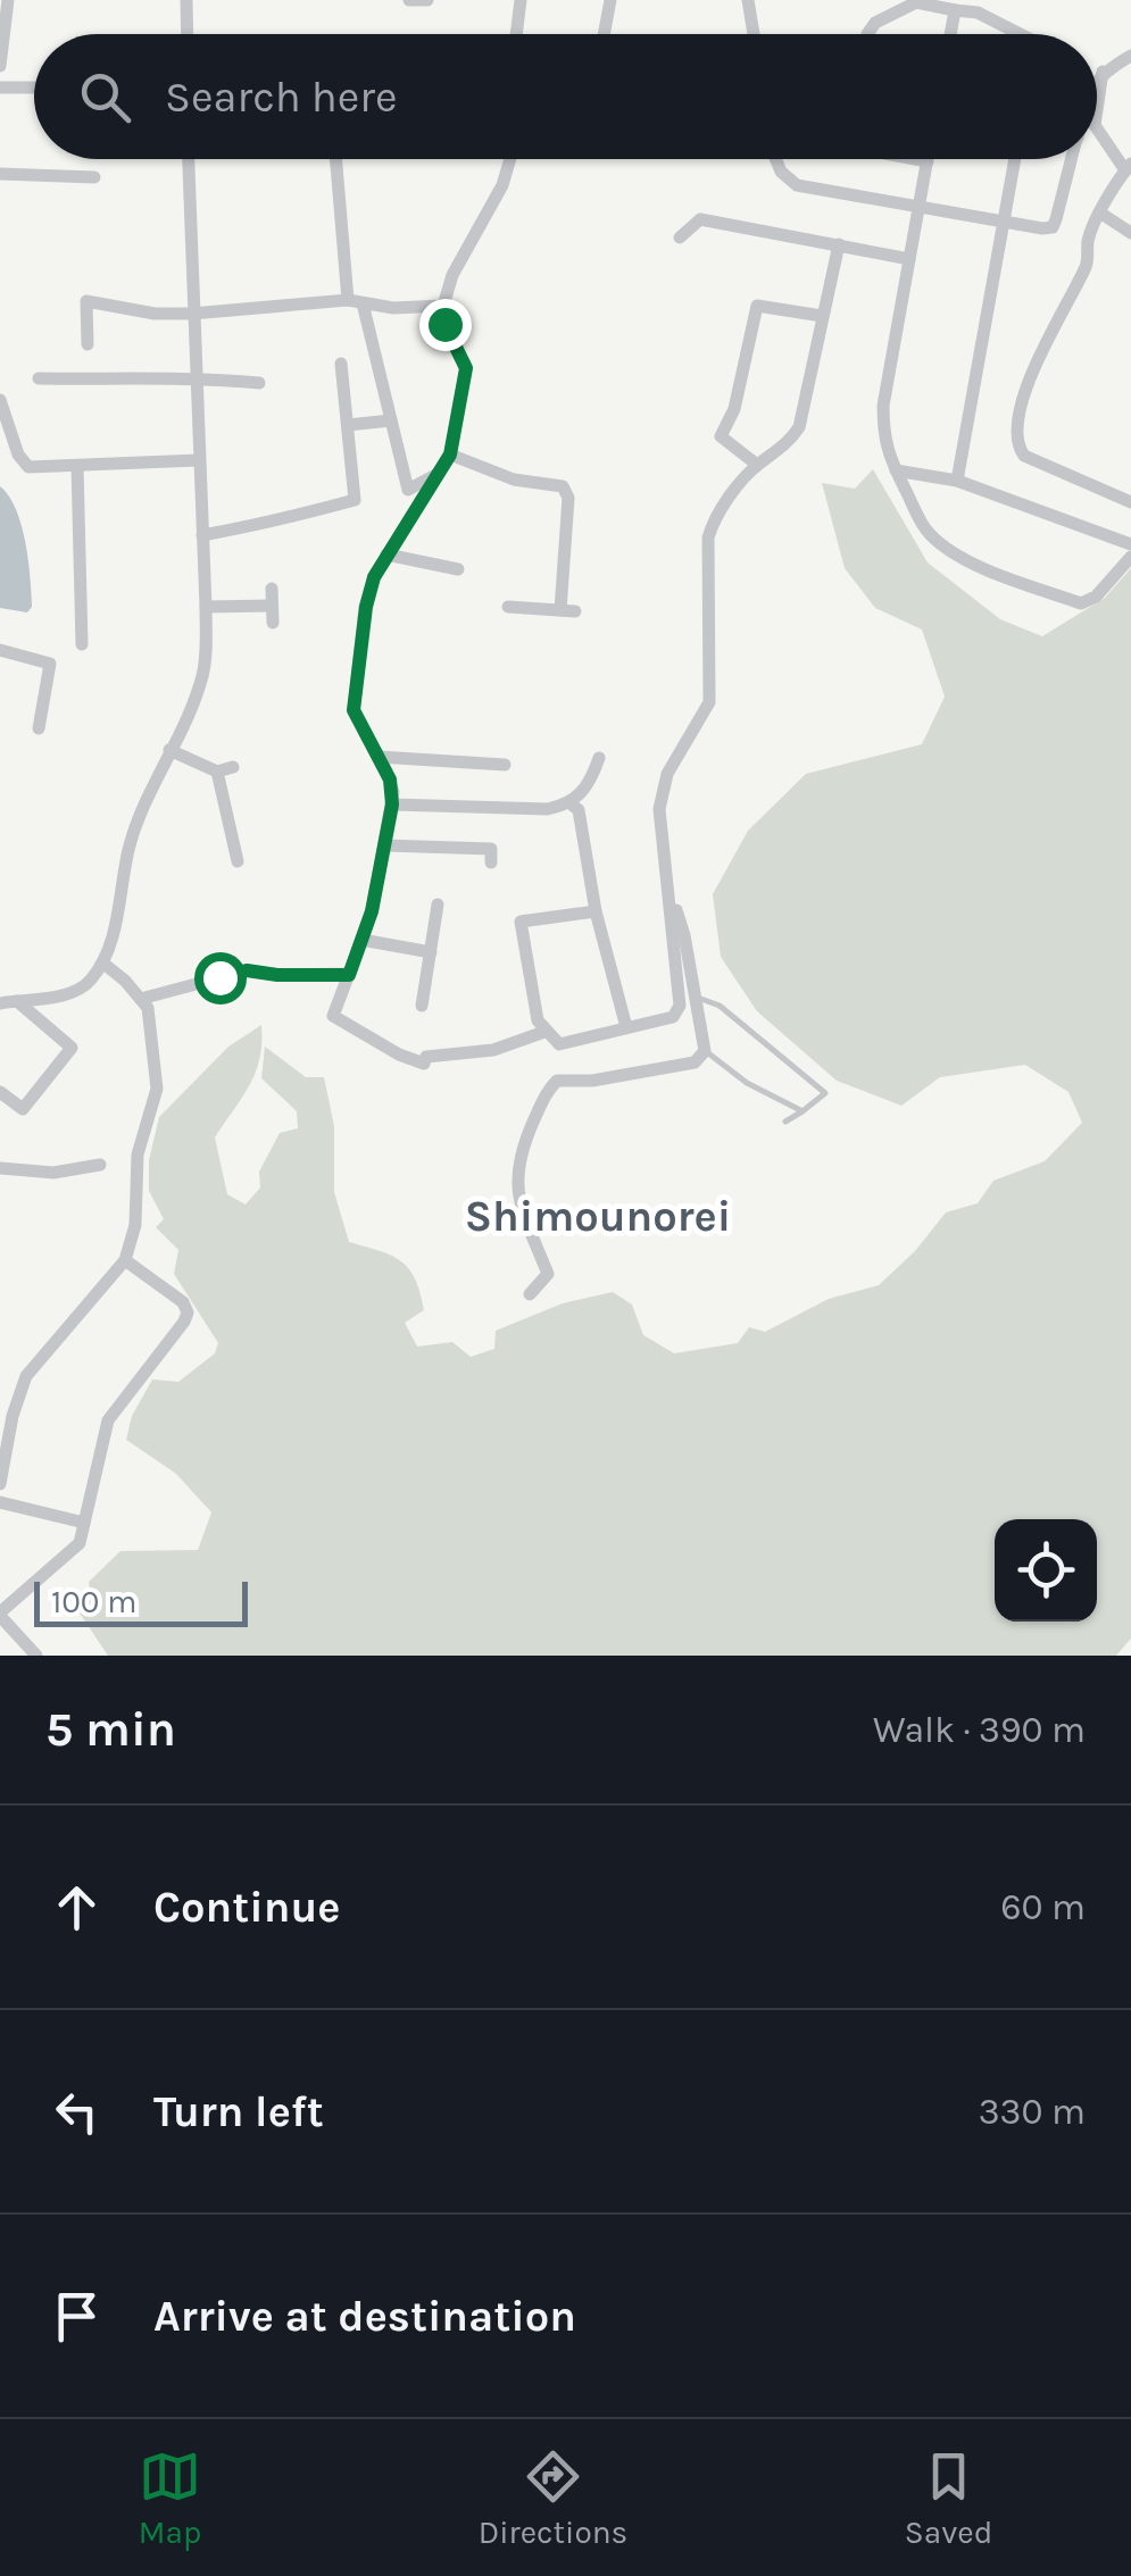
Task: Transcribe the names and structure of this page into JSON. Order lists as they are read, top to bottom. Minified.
{"districts":["Shimounorei"],"scale_bar":"100 m","page":{"search":"Search here","scale":"100 m","heading":["5 min","Walk · 390 m"],"list":[["Continue","60 m"],["Turn left","330 m"],"Arrive at destination"],"nav":["Map","Directions","Saved"]}}
